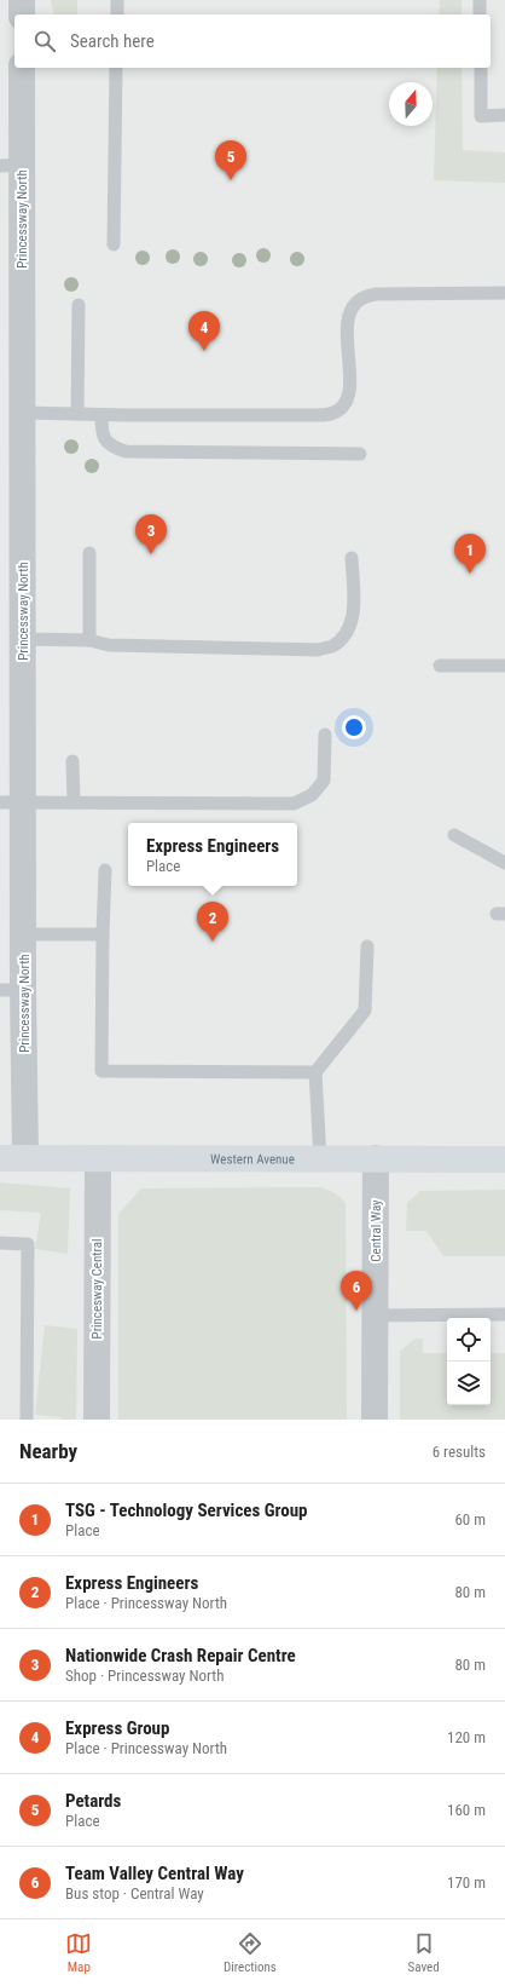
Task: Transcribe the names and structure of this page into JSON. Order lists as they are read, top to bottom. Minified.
{"streets":{"street":["Princessway North","Western Avenue","Central Way","Princesway Central"]},"crossings":[["Princessway North","Western Avenue"],["Western Avenue","Central Way"],["Western Avenue","Princesway Central"]],"north":"top","page":{"search":"Search here","pins":["5","4","3","1","2","6"],"popup":["Express Engineers","Place"],"heading":["Nearby","6 results"],"list":[{"mark":"1","name":"TSG - Technology Services Group","note":"Place","value":"60 m"},{"mark":"2","name":"Express Engineers","note":"Place · Princessway North","value":"80 m"},{"mark":"3","name":"Nationwide Crash Repair Centre","note":"Shop · Princessway North","value":"80 m"},{"mark":"4","name":"Express Group","note":"Place · Princessway North","value":"120 m"},{"mark":"5","name":"Petards","note":"Place","value":"160 m"},{"mark":"6","name":"Team Valley Central Way","note":"Bus stop · Central Way","value":"170 m"}],"nav":["Map","Directions","Saved"]}}
